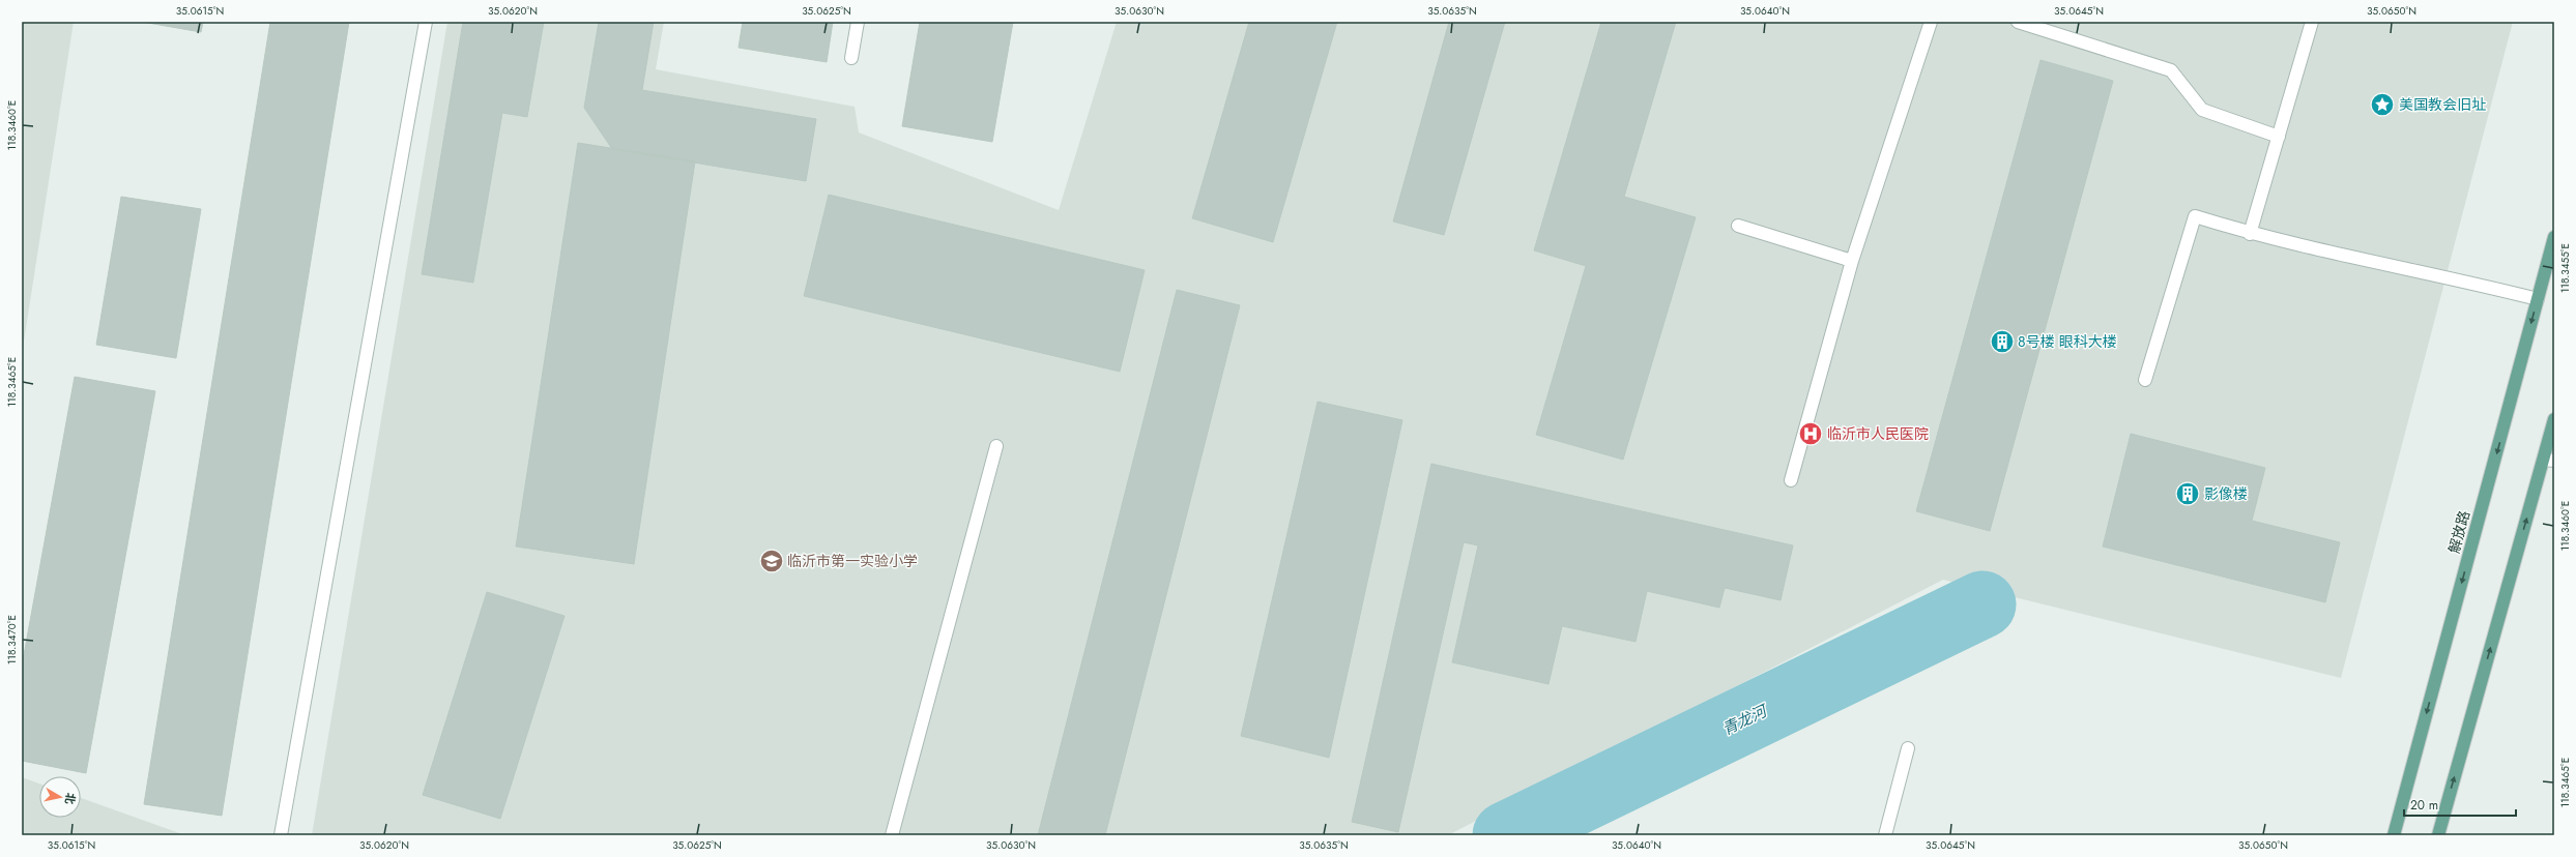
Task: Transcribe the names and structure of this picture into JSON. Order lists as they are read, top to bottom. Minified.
{"streets":{"main road":["解放路"]},"water":["青龙河"],"places":{"place":["美国教会旧址"],"building":["8号楼 眼科大楼","影像楼"],"hospital":["临沂市人民医院"],"school or university":["临沂市第一实验小学"]},"scale_bar":"20 m","north":"right","coordinates":["35.0615°N","35.0620°N","35.0625°N","35.0630°N","35.0635°N","35.0640°N","35.0645°N","35.0650°N","118.3460°E","118.3455°E","118.3465°E","118.3470°E"]}
